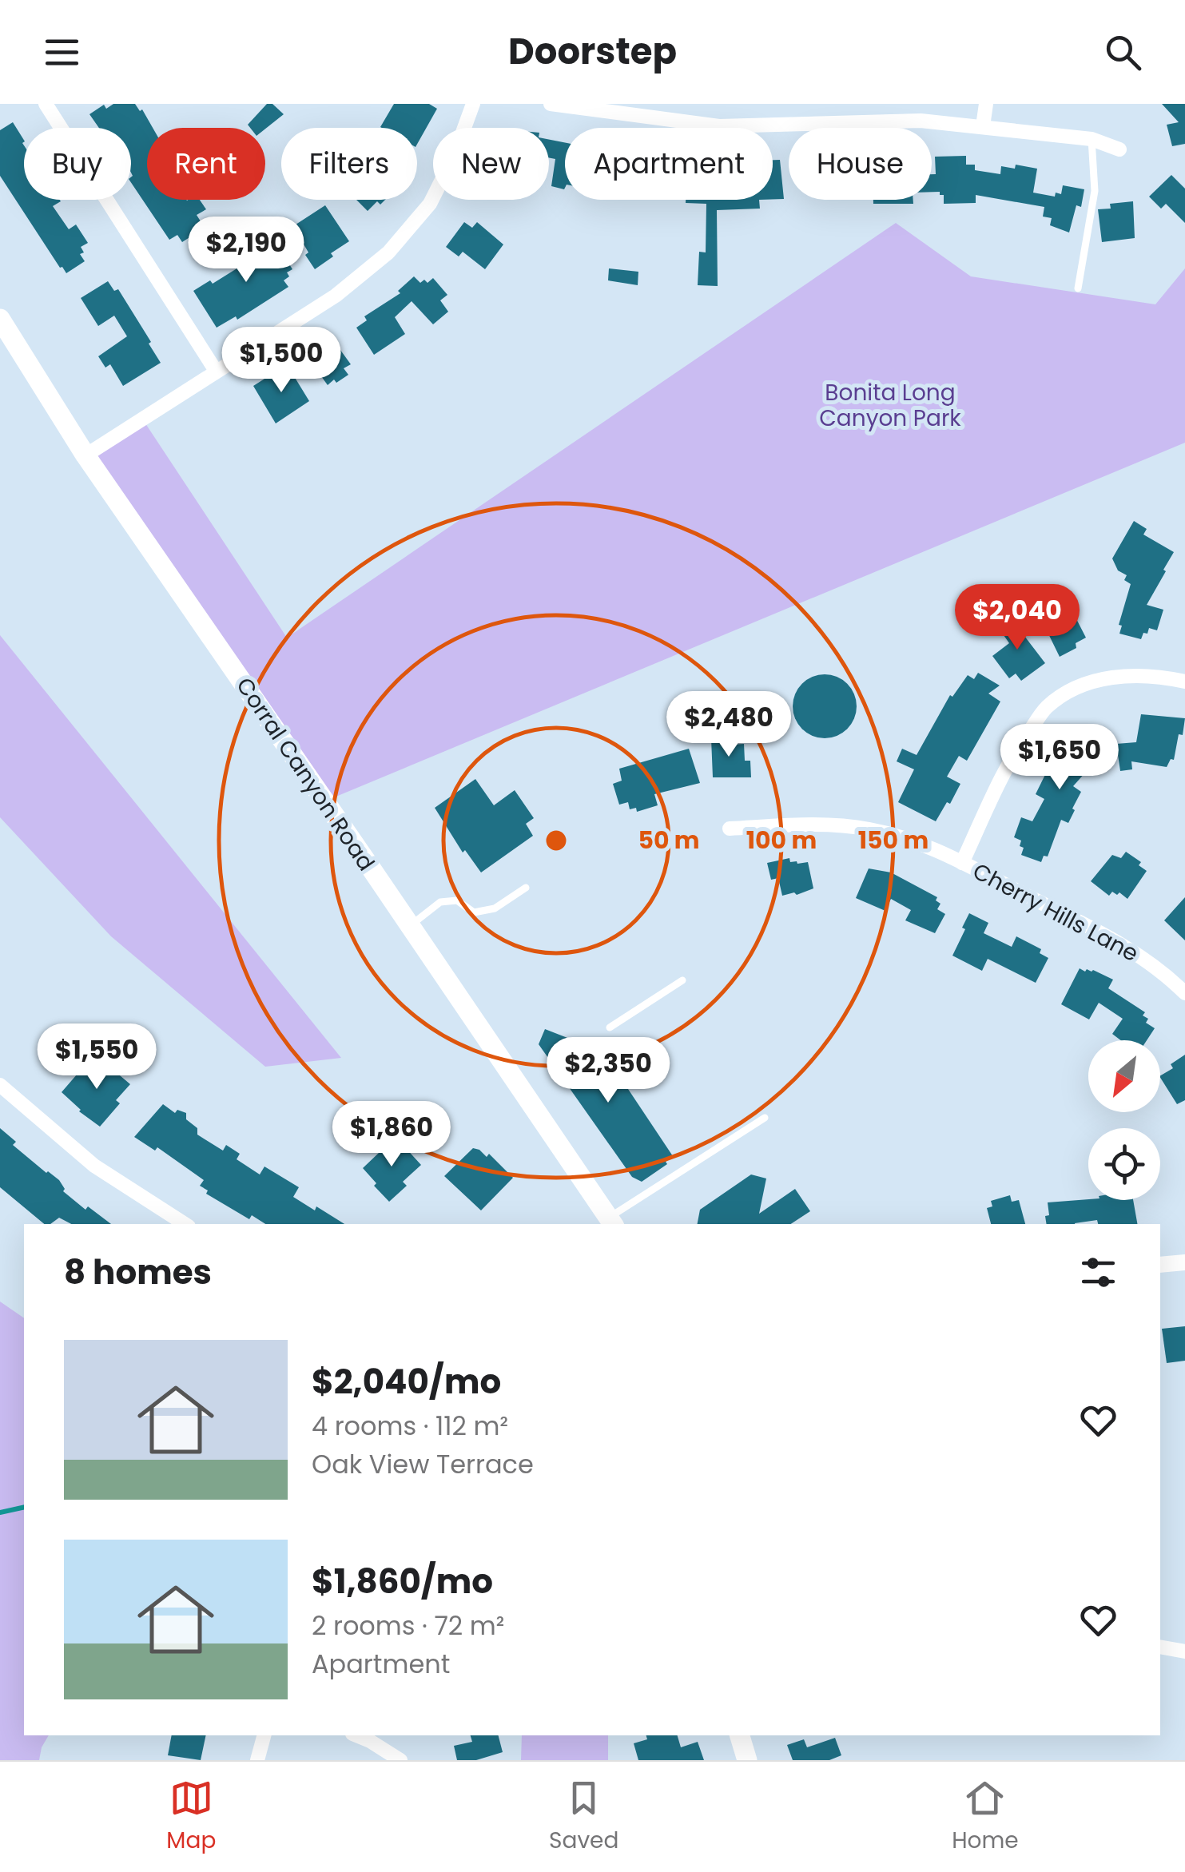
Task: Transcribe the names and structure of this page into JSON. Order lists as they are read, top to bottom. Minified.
{"streets":{"main road":["Corral Canyon Road"],"street":["Cherry Hills Lane"]},"parks":["Bonita Long Canyon Park"],"north":"bottom left","page":{"header":"Doorstep","chip":["Buy","Rent","Filters","New","Apartment","House"],"price":["$2,190","$1,500","$2,040","$2,480","$1,650","$1,550","$2,350","$1,860"],"heading":"8 homes","list":[{"name":"$2,040/mo","note":"4 rooms · 112 m² · Oak View Terrace"},{"name":"$1,860/mo","note":"2 rooms · 72 m² · Apartment"}],"tabs":["Map","Saved","Home"]},"rings":["50 m","100 m","150 m"]}
